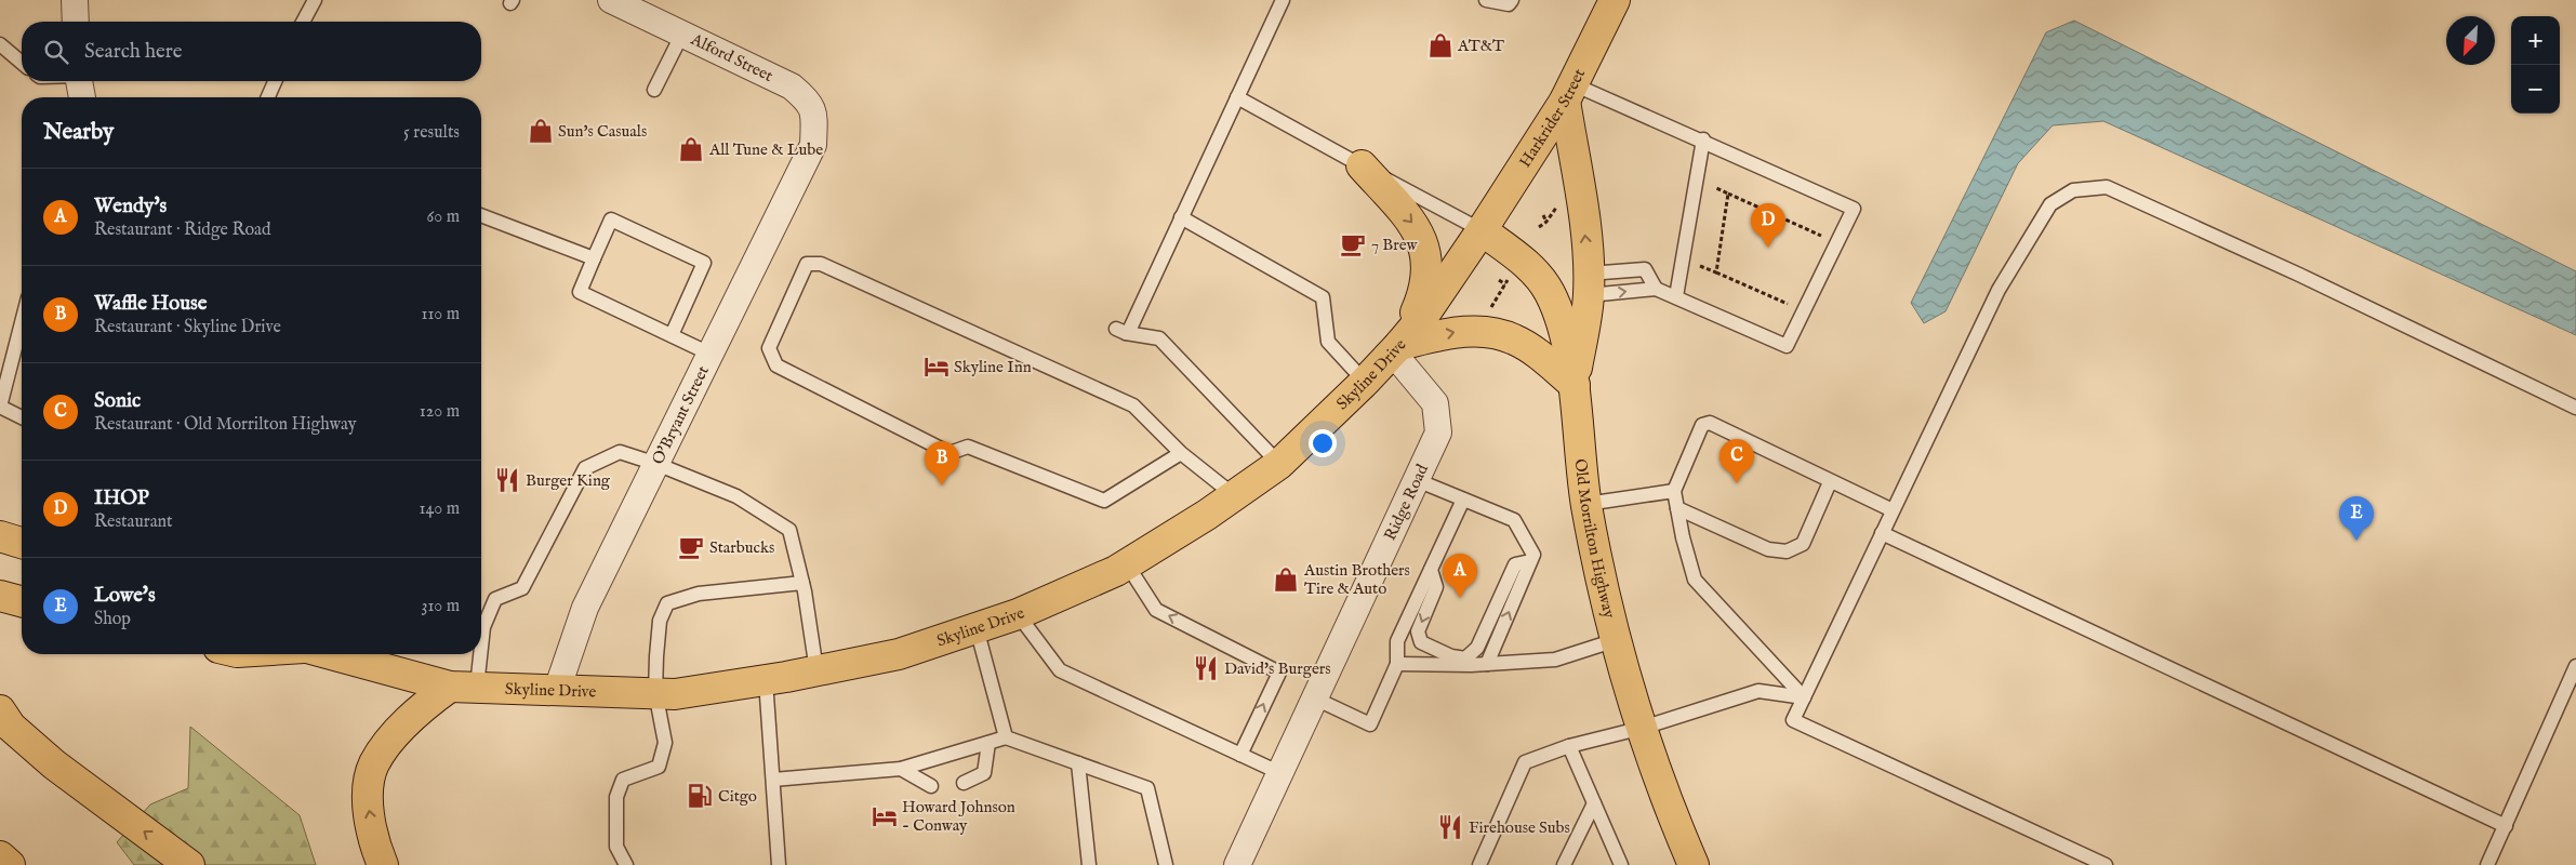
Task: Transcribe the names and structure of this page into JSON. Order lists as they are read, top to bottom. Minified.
{"streets":{"main road":["Harkrider Street","Skyline Drive","Old Morrilton Highway"],"street":["Alford Street","O'Bryant Street","Ridge Road"]},"crossings":[["Alford Street","O'Bryant Street"],["Harkrider Street","Skyline Drive"],["Harkrider Street","Old Morrilton Highway"],["Skyline Drive","O'Bryant Street"],["Skyline Drive","Ridge Road"],["Skyline Drive","Old Morrilton Highway"]],"places":{"shop":["AT&T","Sun's Casuals","All Tune & Lube","Austin Brothers Tire & Auto"],"cafe":["7 Brew","Starbucks"],"hotel":["Skyline Inn","Howard Johnson - Conway"],"restaurant":["Burger King","David's Burgers","Firehouse Subs"],"fuel station":["Citgo"]},"north":"bottom left","page":{"map_buttons":["+","−"],"search":"Search here","heading":["Nearby","5 results"],"list":[{"mark":"A","name":"Wendy's","note":"Restaurant · Ridge Road","value":"60 m"},{"mark":"B","name":"Waffle House","note":"Restaurant · Skyline Drive","value":"110 m"},{"mark":"C","name":"Sonic","note":"Restaurant · Old Morrilton Highway","value":"120 m"},{"mark":"D","name":"IHOP","note":"Restaurant","value":"140 m"},{"mark":"E","name":"Lowe's","note":"Shop","value":"310 m"}],"pins":["D","C","B","E","A"]}}
